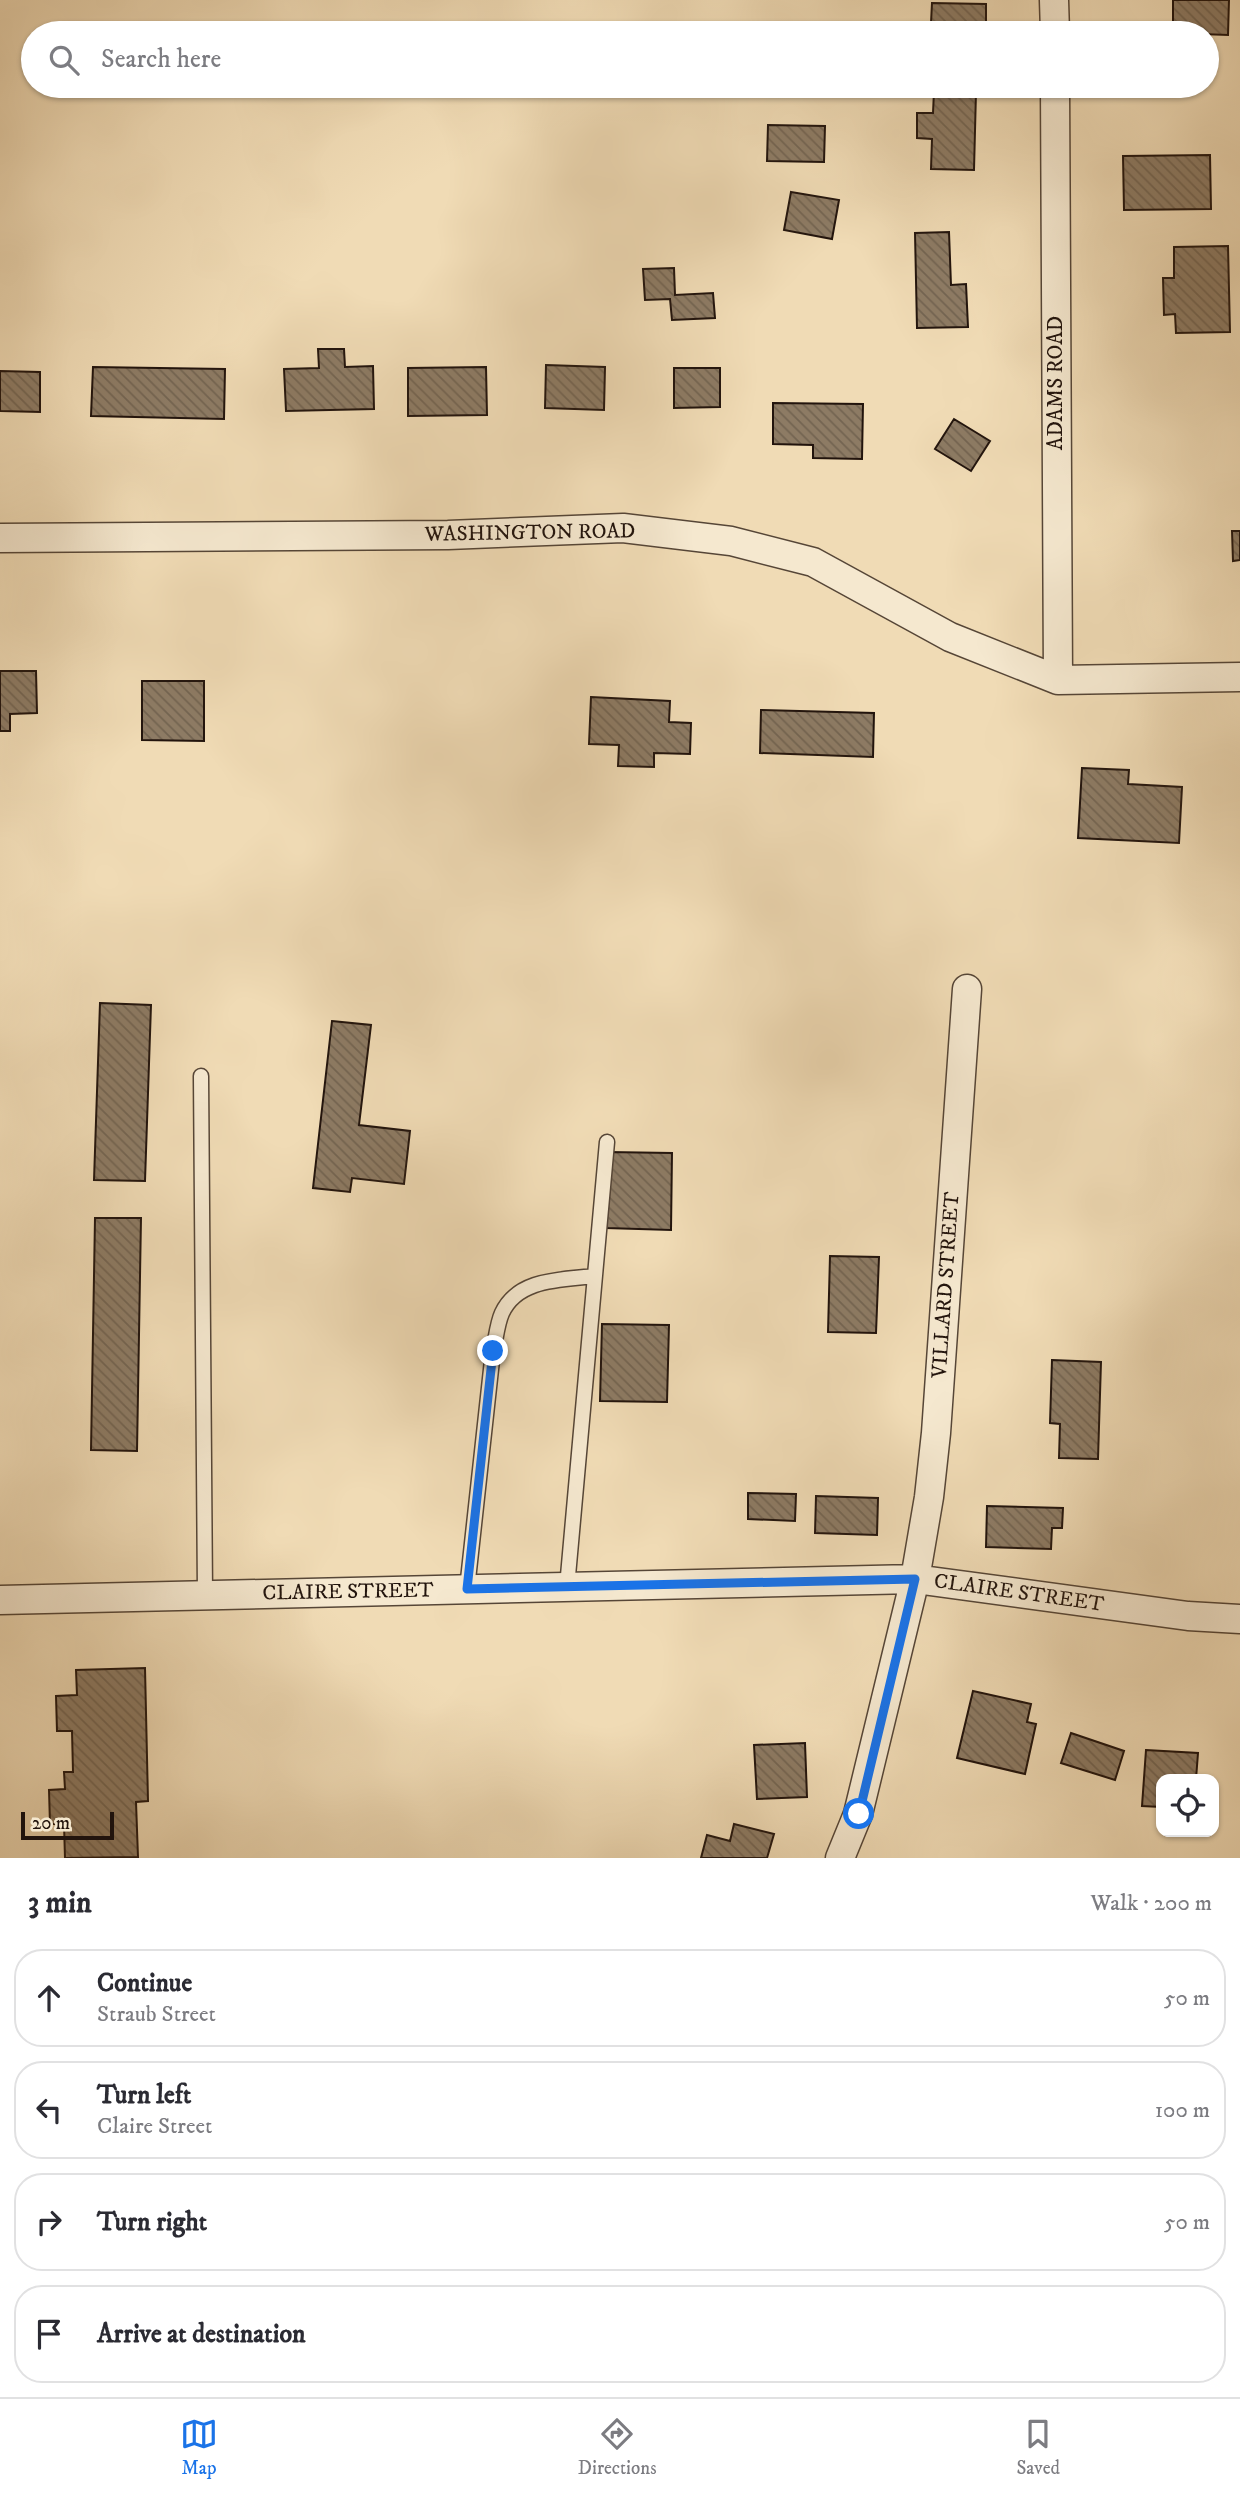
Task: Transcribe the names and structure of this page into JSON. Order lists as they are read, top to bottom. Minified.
{"streets":{"street":["ADAMS ROAD","WASHINGTON ROAD","VILLARD STREET","CLAIRE STREET"]},"crossings":[["ADAMS ROAD","WASHINGTON ROAD"],["VILLARD STREET","CLAIRE STREET"]],"scale_bar":"20 m","page":{"search":"Search here","scale":"20 m","heading":["3 min","Walk · 200 m"],"list":[["Continue","Straub Street","50 m"],["Turn left","Claire Street","100 m"],["Turn right","50 m"],"Arrive at destination"],"nav":["Map","Directions","Saved"]}}
